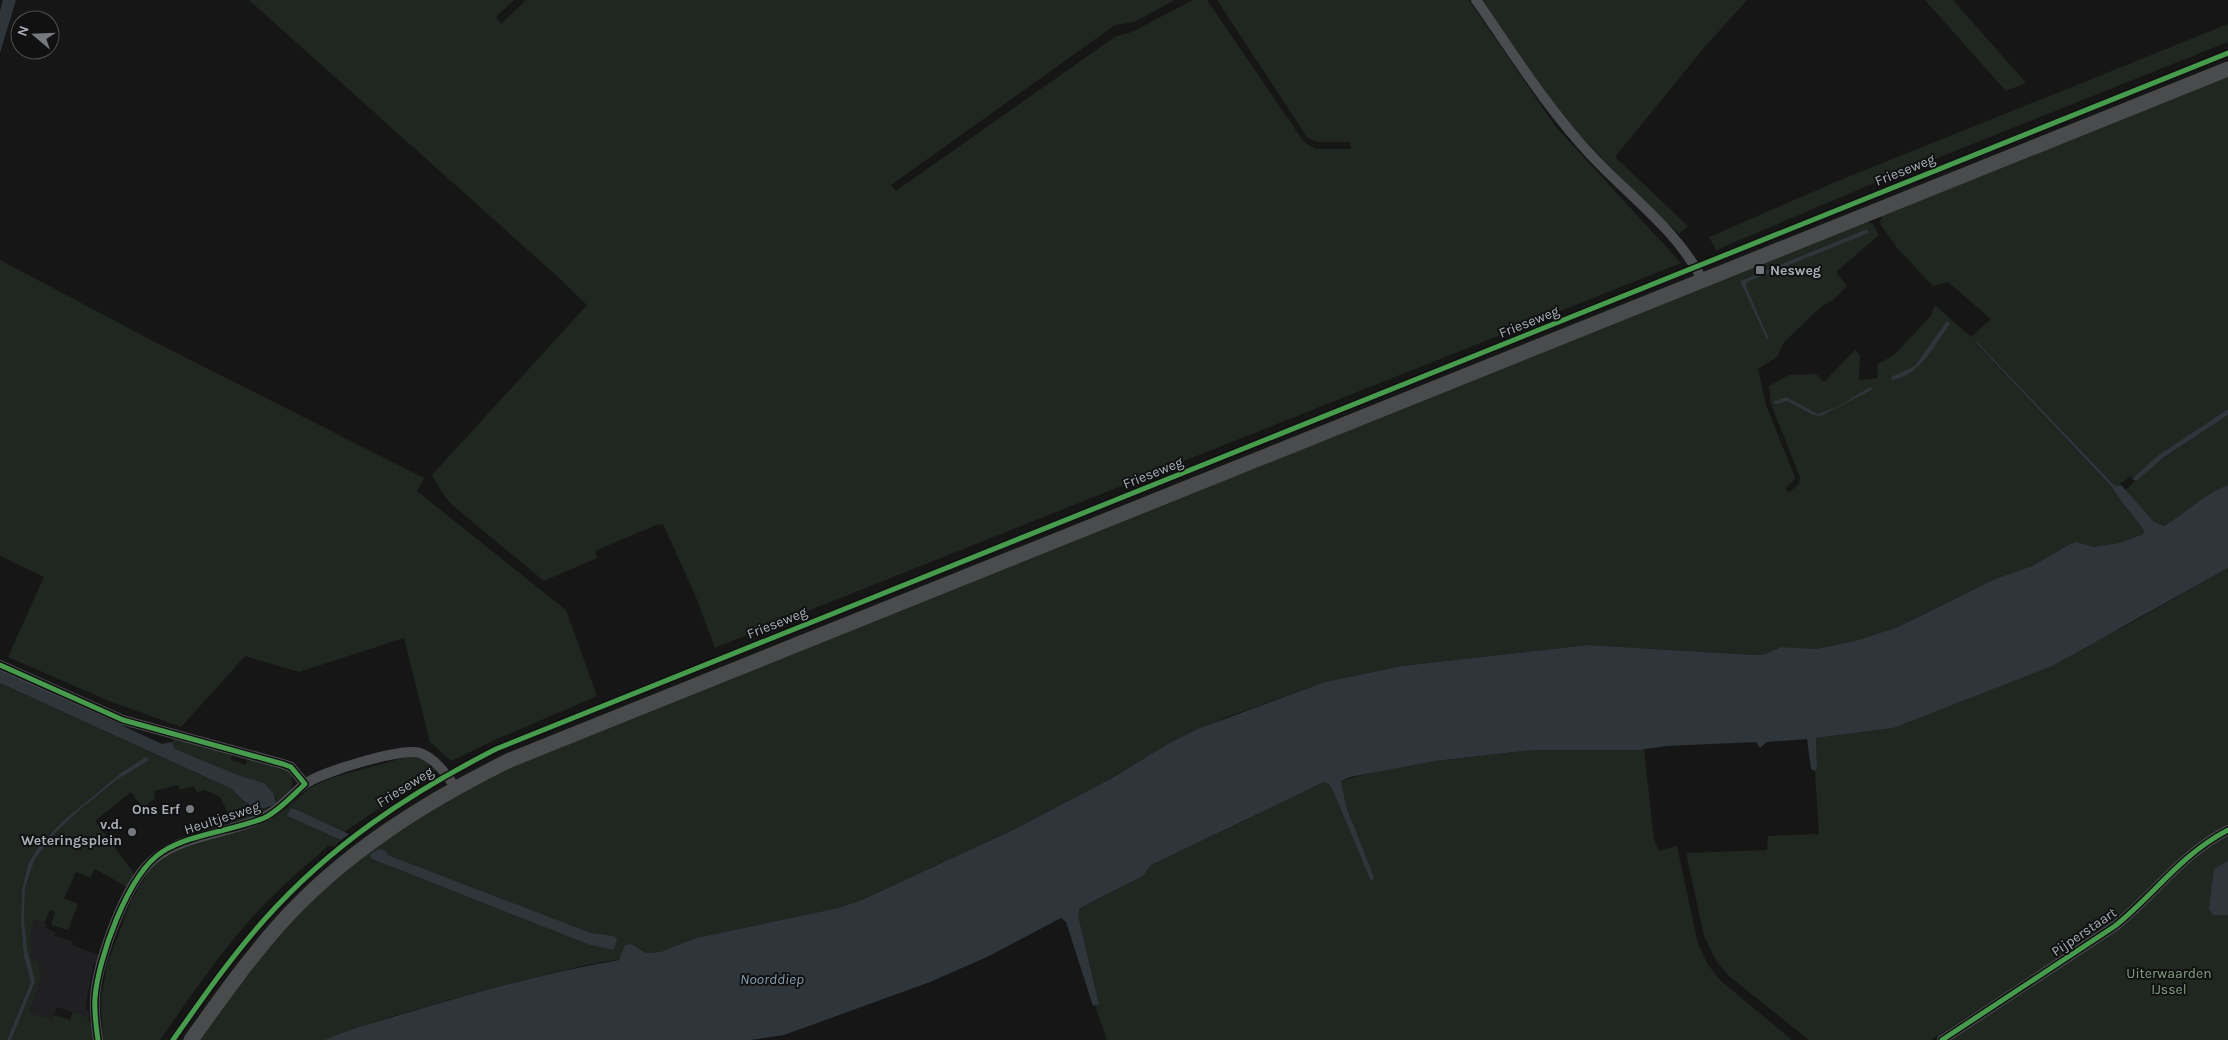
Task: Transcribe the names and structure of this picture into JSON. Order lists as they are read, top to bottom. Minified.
{"streets":{"main road":["Frieseweg"],"street":["Heultjesweg","Pijperstaart"]},"crossings":[["Frieseweg","Heultjesweg"]],"water":["Noorddiep"],"parks":["Uiterwaarden IJssel"],"places":{"transit":["Nesweg"],"other":["Ons Erf","v.d. Weteringsplein"]},"north":"left"}
